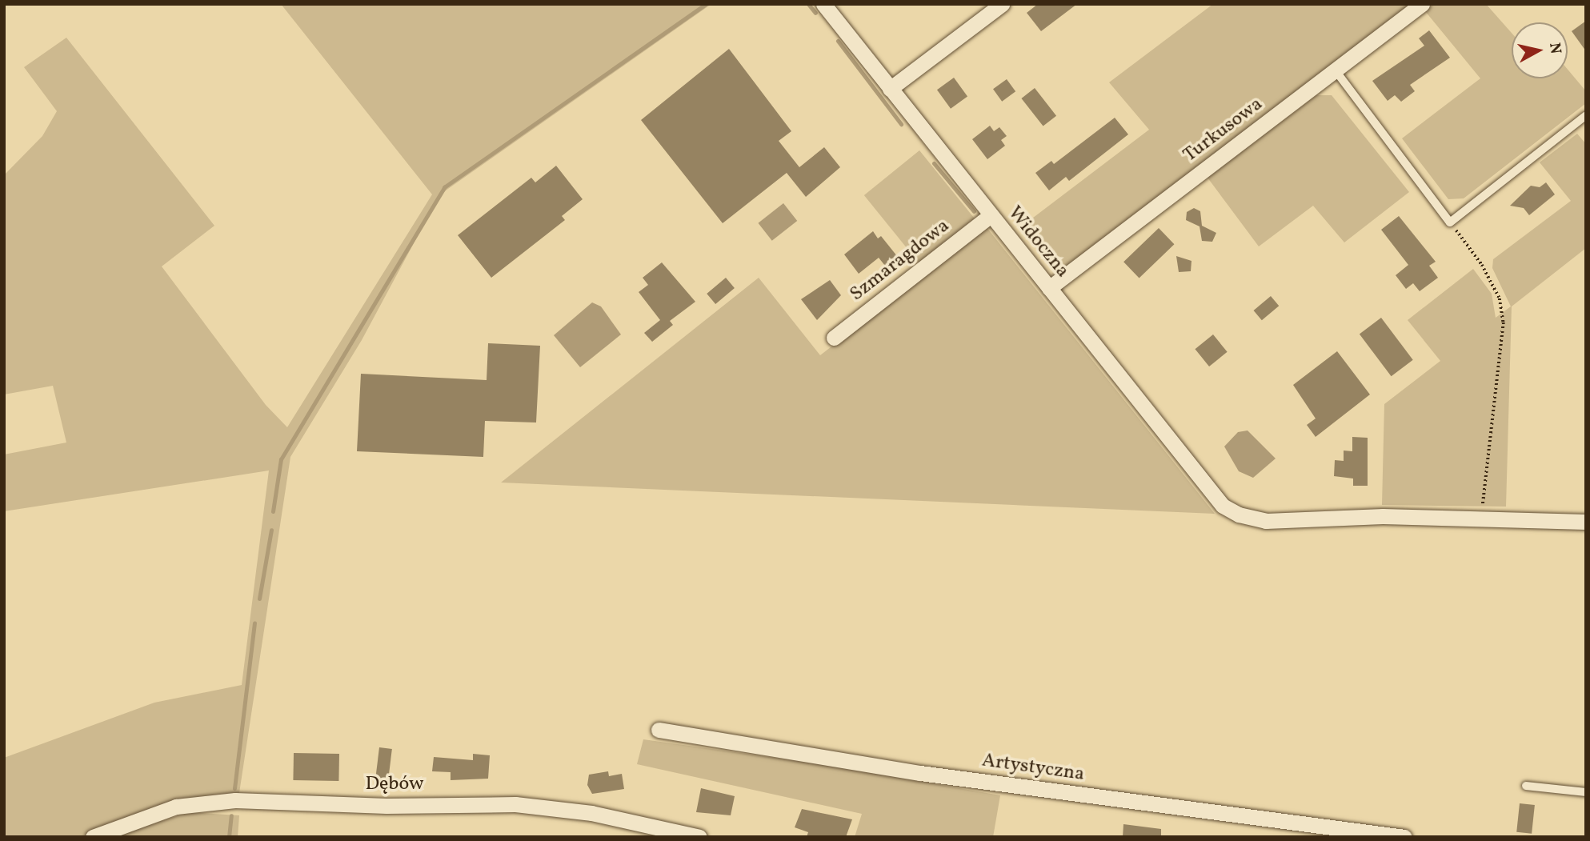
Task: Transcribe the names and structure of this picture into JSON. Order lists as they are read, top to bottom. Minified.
{"streets":{"street":["Turkusowa","Widoczna","Szmaragdowa","Artystyczna","Dębów"]},"crossings":[["Turkusowa","Widoczna"],["Widoczna","Szmaragdowa"]],"north":"right"}
